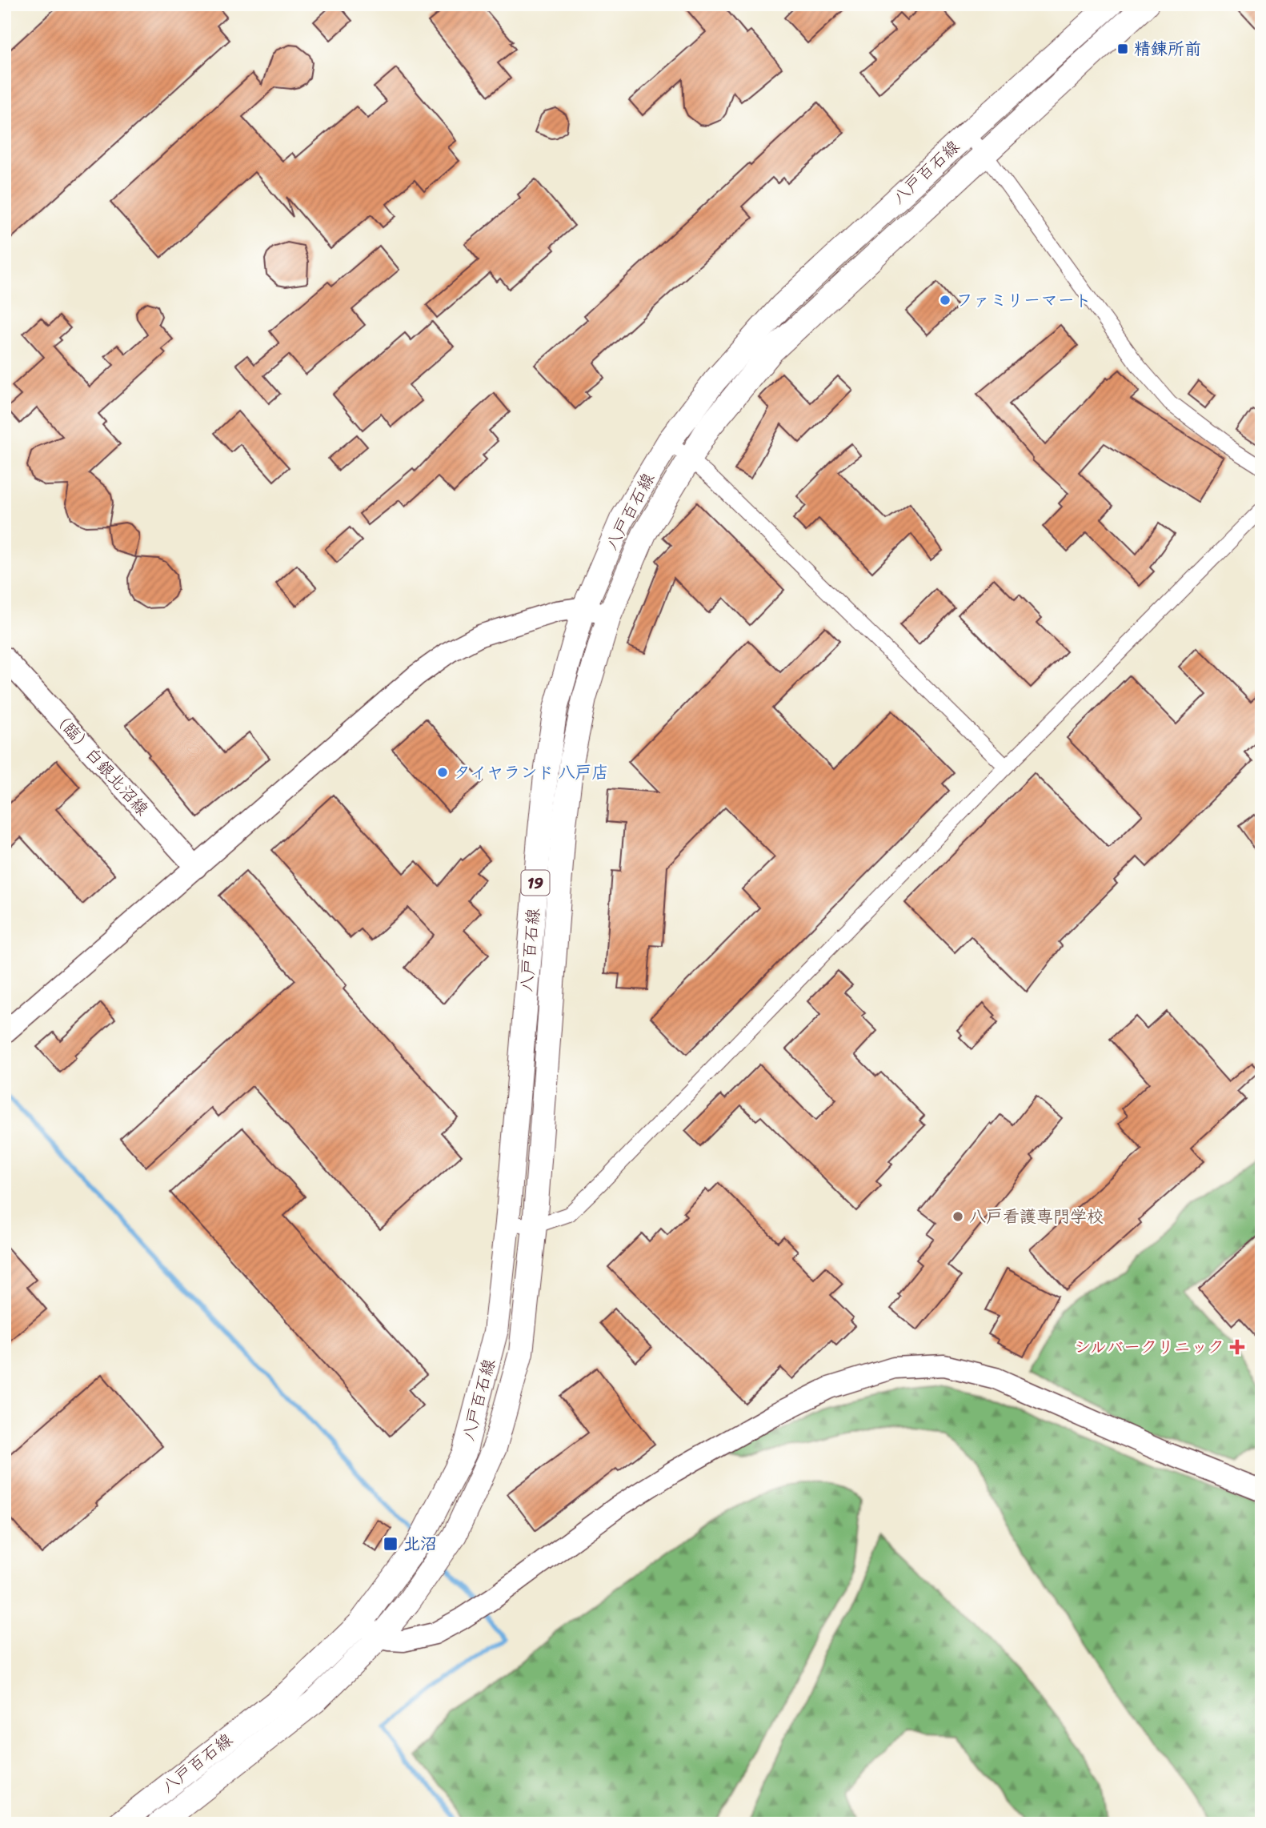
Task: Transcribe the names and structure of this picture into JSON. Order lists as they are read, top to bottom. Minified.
{"streets":{"main road":["八戸百石線","19"],"street":["（臨）白銀北沼線"]},"places":{"transit":["精錬所前","北沼"],"other":["ファミリーマート","タイヤランド 八戸店","八戸看護専門学校"],"health":["シルバークリニック"]}}
